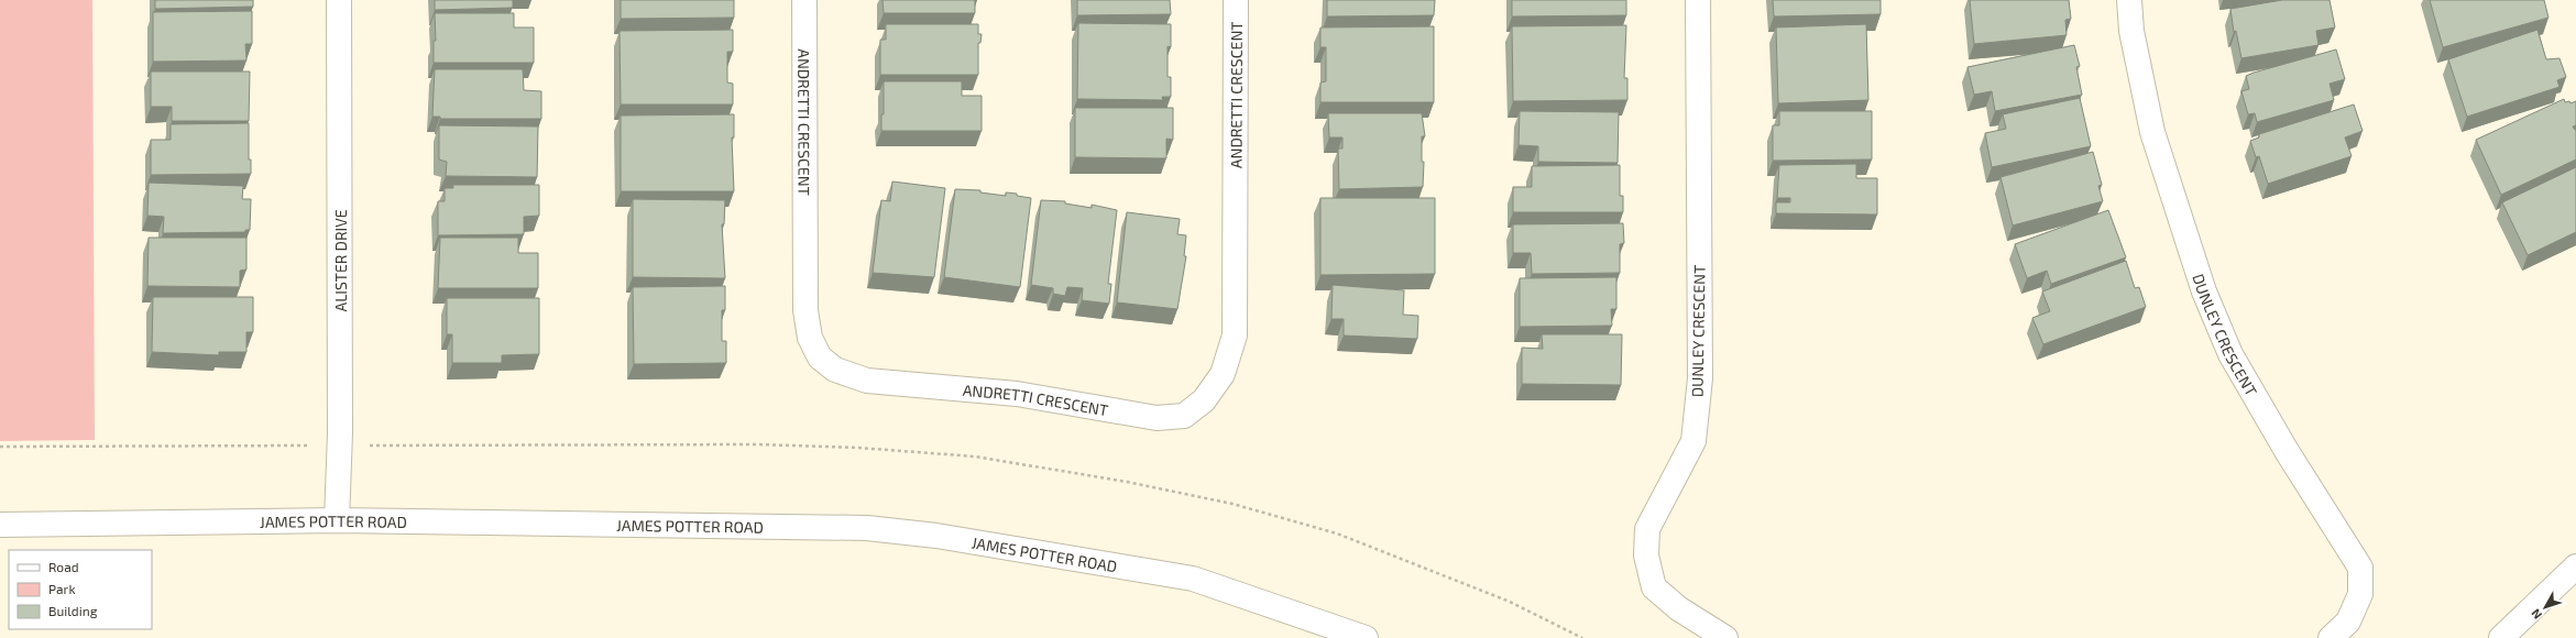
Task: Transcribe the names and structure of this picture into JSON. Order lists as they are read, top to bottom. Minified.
{"streets":{"street":["ANDRETTI CRESCENT","ALISTER DRIVE","DUNLEY CRESCENT","JAMES POTTER ROAD"]},"crossings":[["ALISTER DRIVE","JAMES POTTER ROAD"]],"legend":["Road","Park","Building"],"north":"bottom left"}
